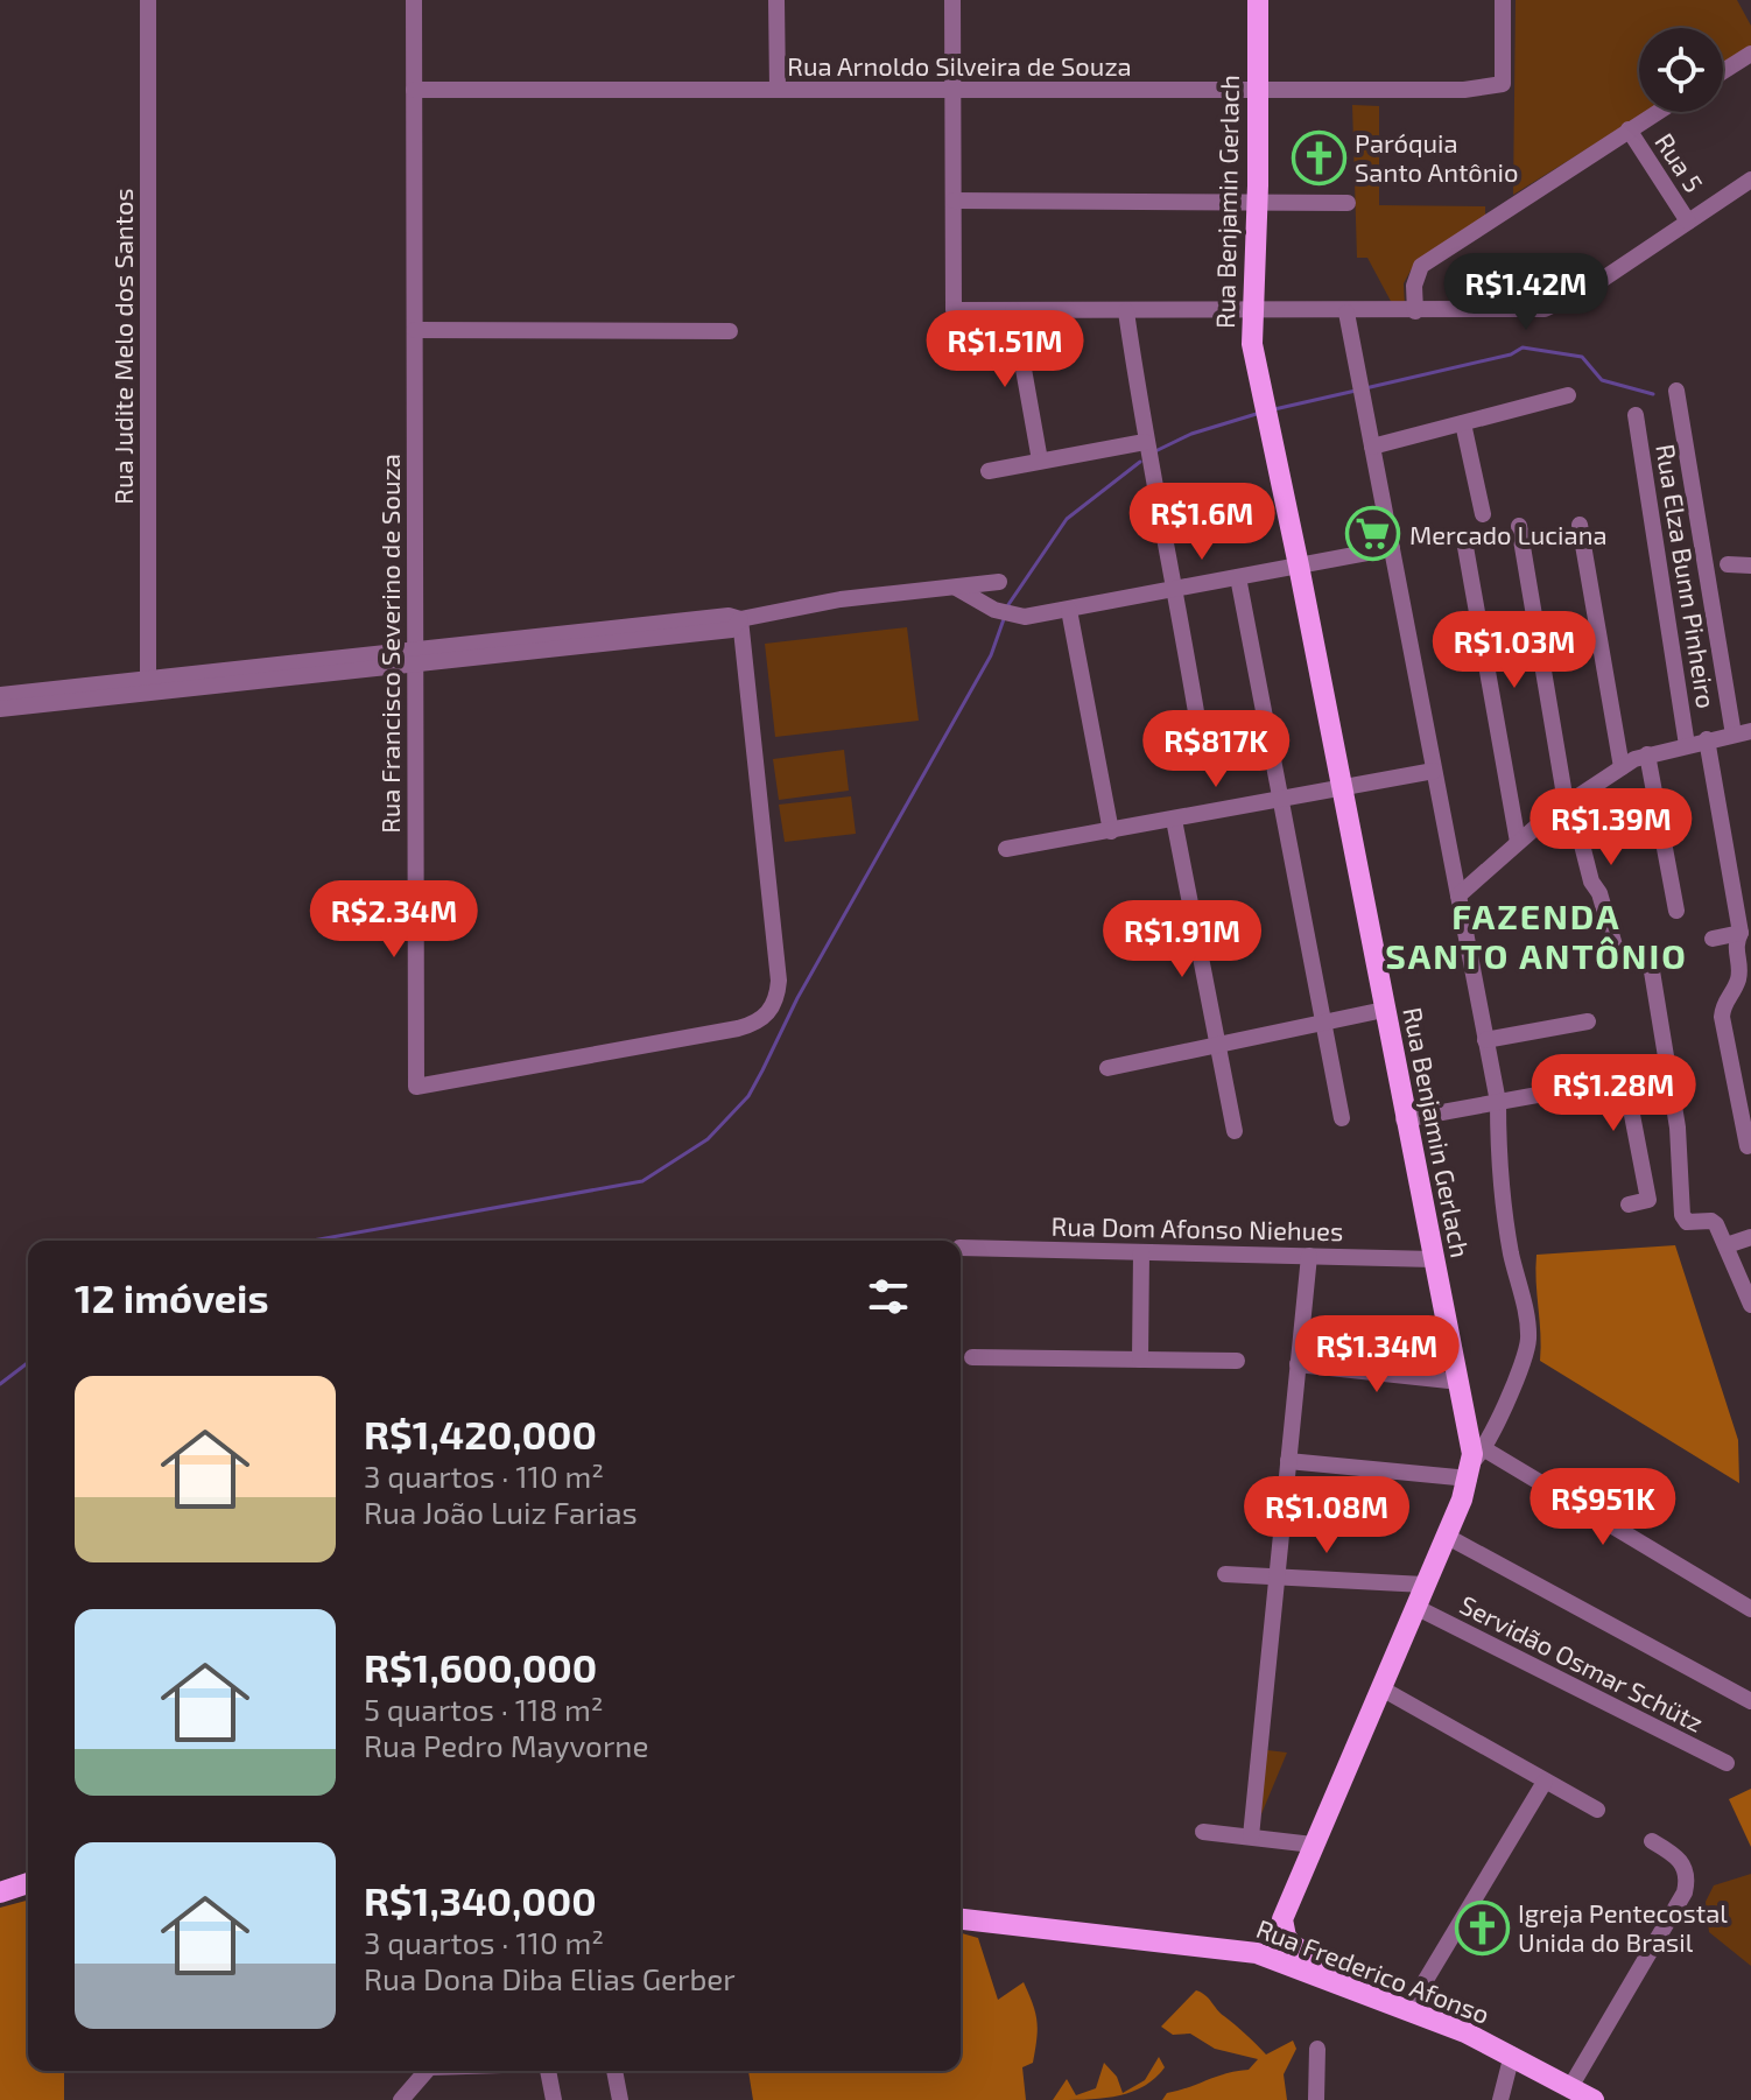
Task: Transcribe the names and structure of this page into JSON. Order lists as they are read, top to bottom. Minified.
{"streets":{"main road":["Rua Benjamin Gerlach","Rua Frederico Afonso"],"street":["Rua Arnoldo Silveira de Souza","Rua 5","Rua Judite Melo dos Santos","Rua Elza Bunn Pinheiro","Rua Francisco Severino de Souza","Rua Dom Afonso Niehues","Servidão Osmar Schütz"]},"crossings":[["Rua Arnoldo Silveira de Souza","Rua Benjamin Gerlach"],["Rua Arnoldo Silveira de Souza","Rua Francisco Severino de Souza"],["Rua Benjamin Gerlach","Rua Dom Afonso Niehues"]],"districts":["FAZENDA SANTO ANTÔNIO"],"places":{"church":["Paróquia Santo Antônio","Igreja Pentecostal Unida do Brasil"],"supermarket":["Mercado Luciana"]},"page":{"price":["R$1.42M","R$1.51M","R$1.6M","R$1.03M","R$817K","R$1.39M","R$2.34M","R$1.91M","R$1.28M","R$1.34M","R$951K","R$1.08M"],"heading":"12 imóveis","list":[{"name":"R$1,420,000","note":"3 quartos · 110 m² · Rua João Luiz Farias"},{"name":"R$1,600,000","note":"5 quartos · 118 m² · Rua Pedro Mayvorne"},{"name":"R$1,340,000","note":"3 quartos · 110 m² · Rua Dona Diba Elias Gerber"}]}}
